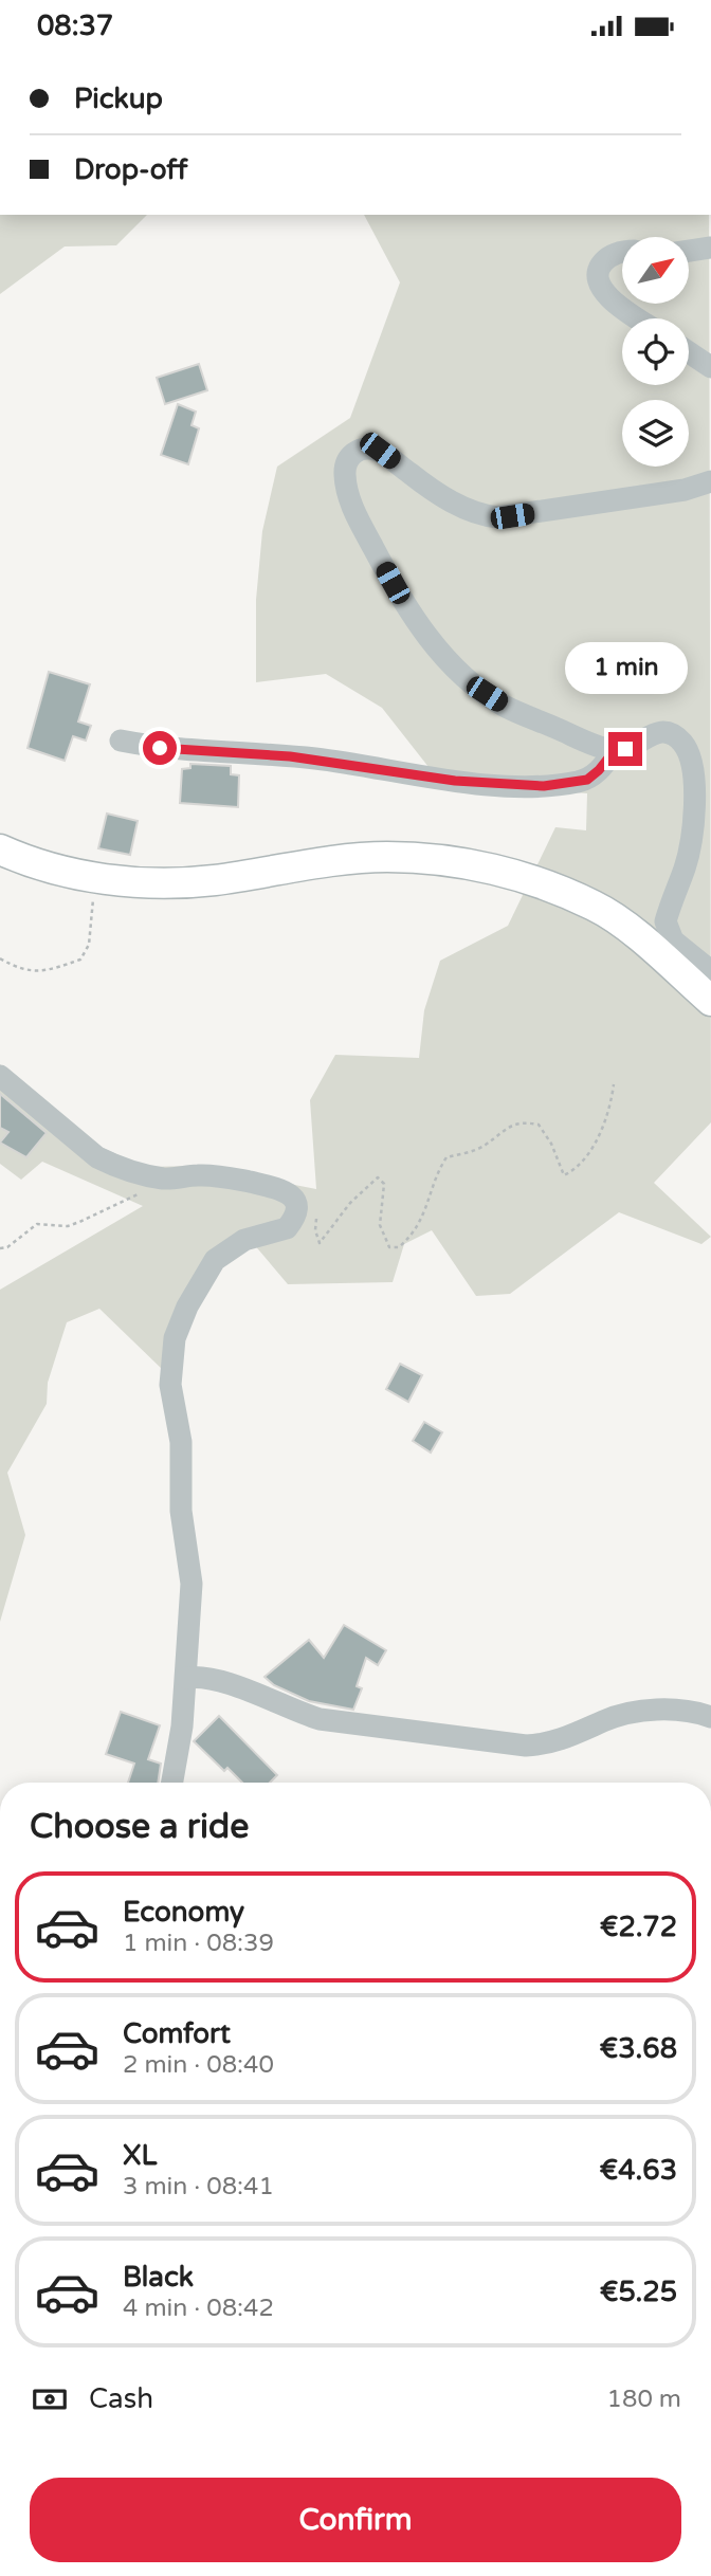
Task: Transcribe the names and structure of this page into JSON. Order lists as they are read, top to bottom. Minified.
{"north":"top right","page":{"status":"08:37","banner":["Pickup","Drop-off"],"bubble":"1 min","heading":"Choose a ride","list":[{"name":"Economy","note":"1 min · 08:39","value":"€2.72"},{"name":"Comfort","note":"2 min · 08:40","value":"€3.68"},{"name":"XL","note":"3 min · 08:41","value":"€4.63"},{"name":"Black","note":"4 min · 08:42","value":"€5.25"}],"pay":["Cash","180 m"],"buttons":"Confirm"}}
